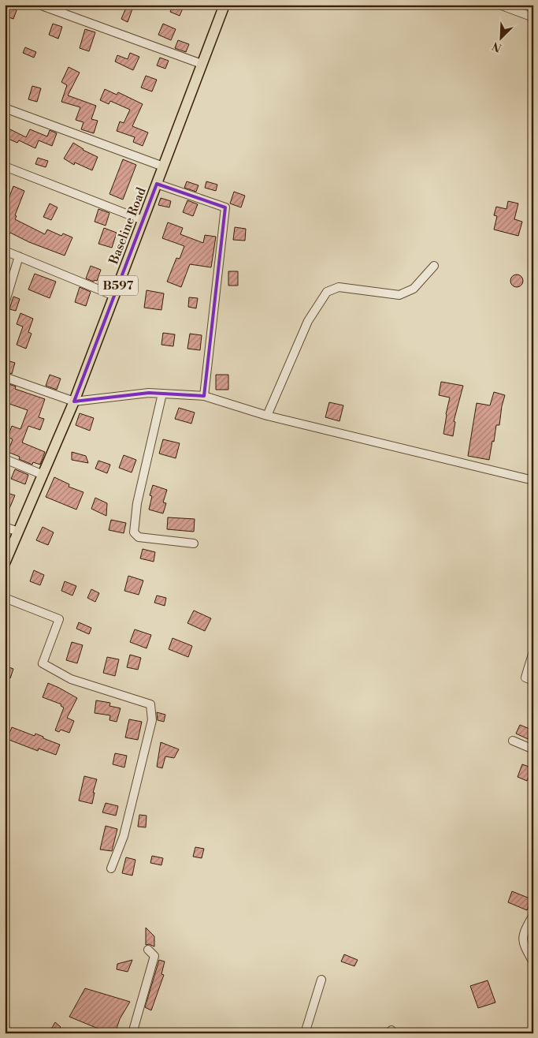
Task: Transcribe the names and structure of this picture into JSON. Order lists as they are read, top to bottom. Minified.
{"streets":{"main road":["Baseline Road","B597"]},"north":"bottom left"}
